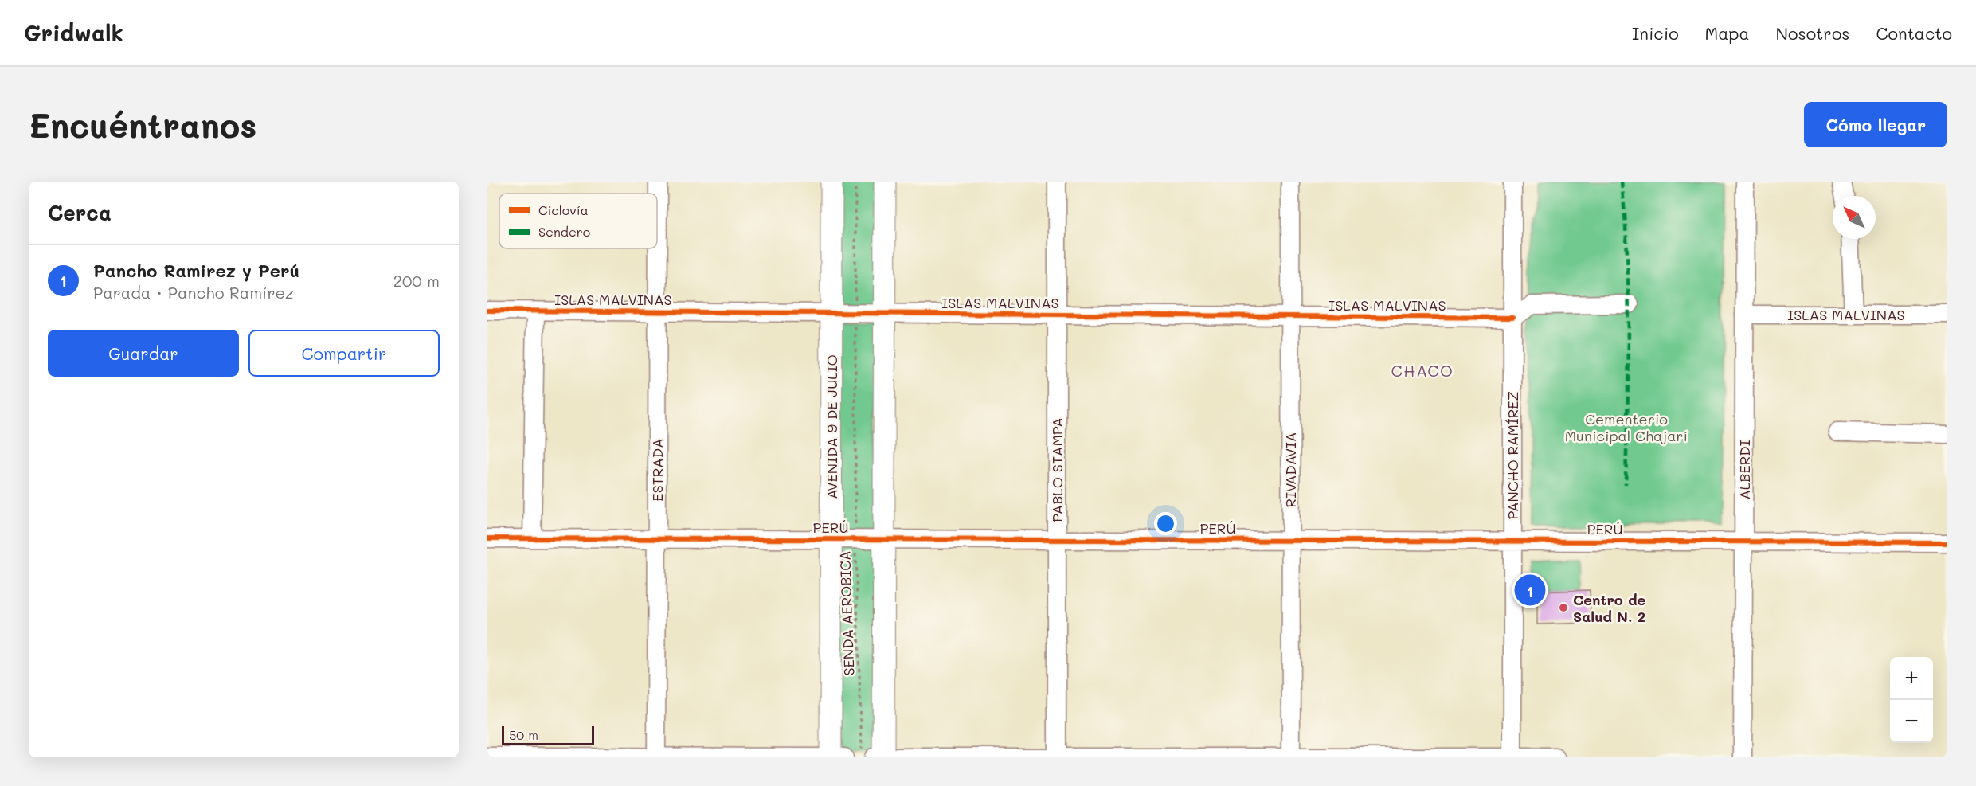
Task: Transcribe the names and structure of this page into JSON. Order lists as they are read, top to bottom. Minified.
{"streets":{"main road":["AVENIDA 9 DE JULIO"],"street":["ISLAS MALVINAS","PANCHO RAMÍREZ","ESTRADA","PABLO STAMPA","RIVADAVIA","ALBERDI","PERÚ"],"path":["SENDA AEROBICA"]},"crossings":[["ISLAS MALVINAS","AVENIDA 9 DE JULIO"],["ISLAS MALVINAS","PANCHO RAMÍREZ"],["ISLAS MALVINAS","ESTRADA"],["ISLAS MALVINAS","PABLO STAMPA"],["ISLAS MALVINAS","RIVADAVIA"],["ISLAS MALVINAS","ALBERDI"],["ISLAS MALVINAS","SENDA AEROBICA"],["AVENIDA 9 DE JULIO","PERÚ"],["PANCHO RAMÍREZ","PERÚ"],["ESTRADA","PERÚ"],["PABLO STAMPA","PERÚ"],["RIVADAVIA","PERÚ"],["ALBERDI","PERÚ"],["PERÚ","SENDA AEROBICA"]],"districts":["CHACO"],"parks":["Cementerio Municipal Chajarí"],"places":["Centro de Salud N. 2"],"legend":["Ciclovía","Sendero"],"scale_bar":"50 m","north":"top left","page":{"header":"Gridwalk","nav":["Inicio","Mapa","Nosotros","Contacto"],"buttons":["Cómo llegar",["Guardar","Compartir"]],"title":"Encuéntranos","heading":"Cerca","list":[{"mark":"1","name":"Pancho Ramirez y Perú","note":"Parada · Pancho Ramírez","value":"200 m"}],"pins":"1","map_buttons":["+","−"],"scale":"50 m"}}
